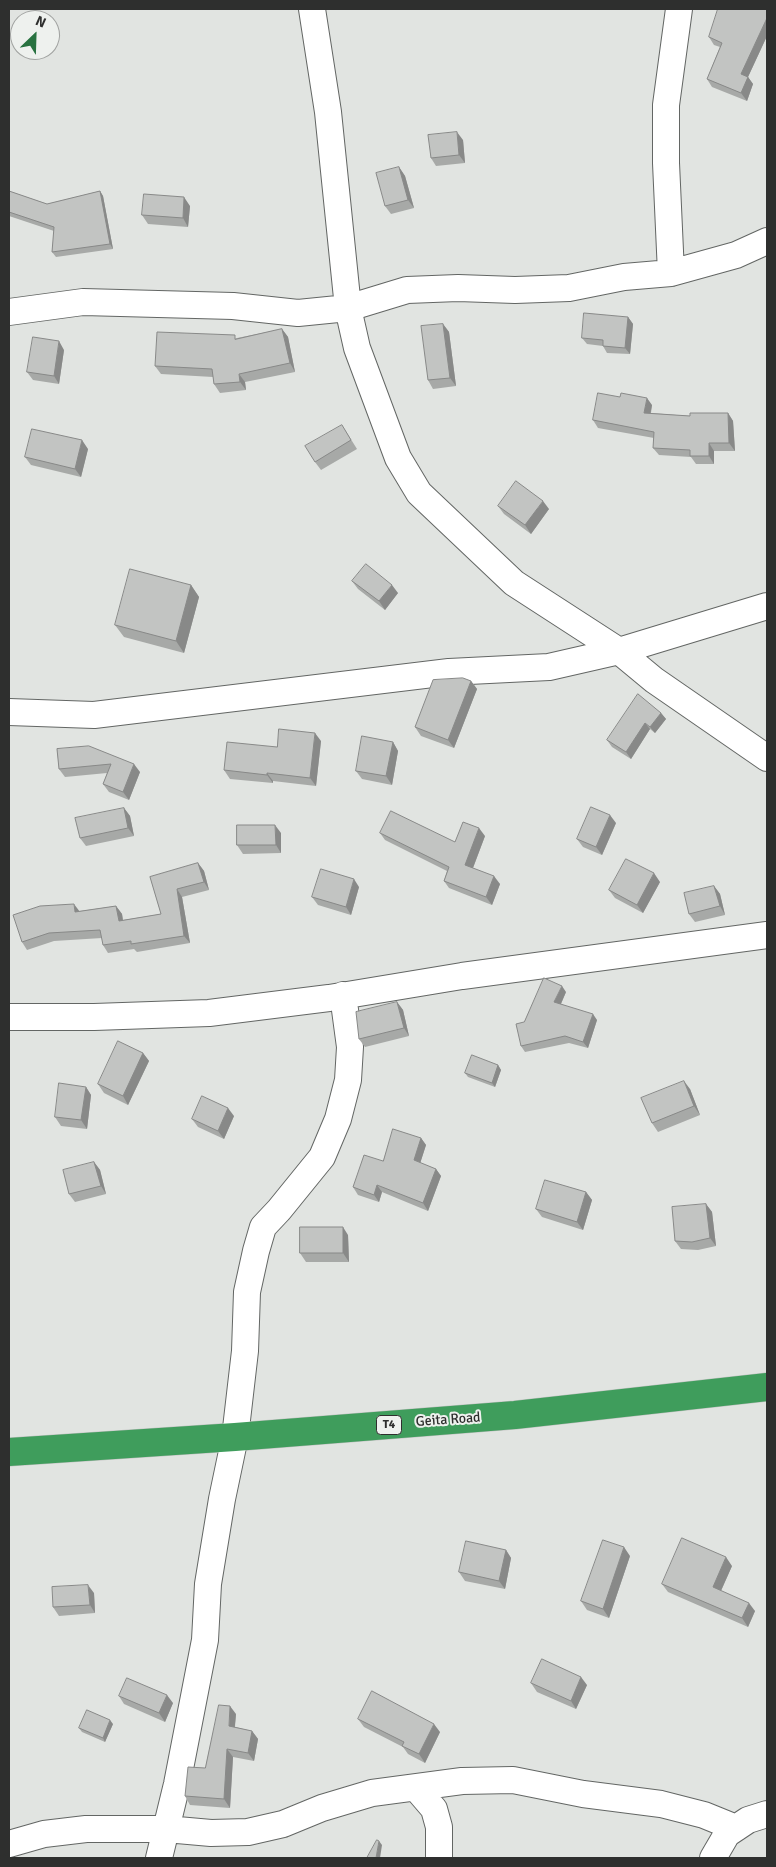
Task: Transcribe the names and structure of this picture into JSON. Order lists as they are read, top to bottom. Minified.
{"streets":{"highway":["Geita Road","T4"]},"north":"top right"}
